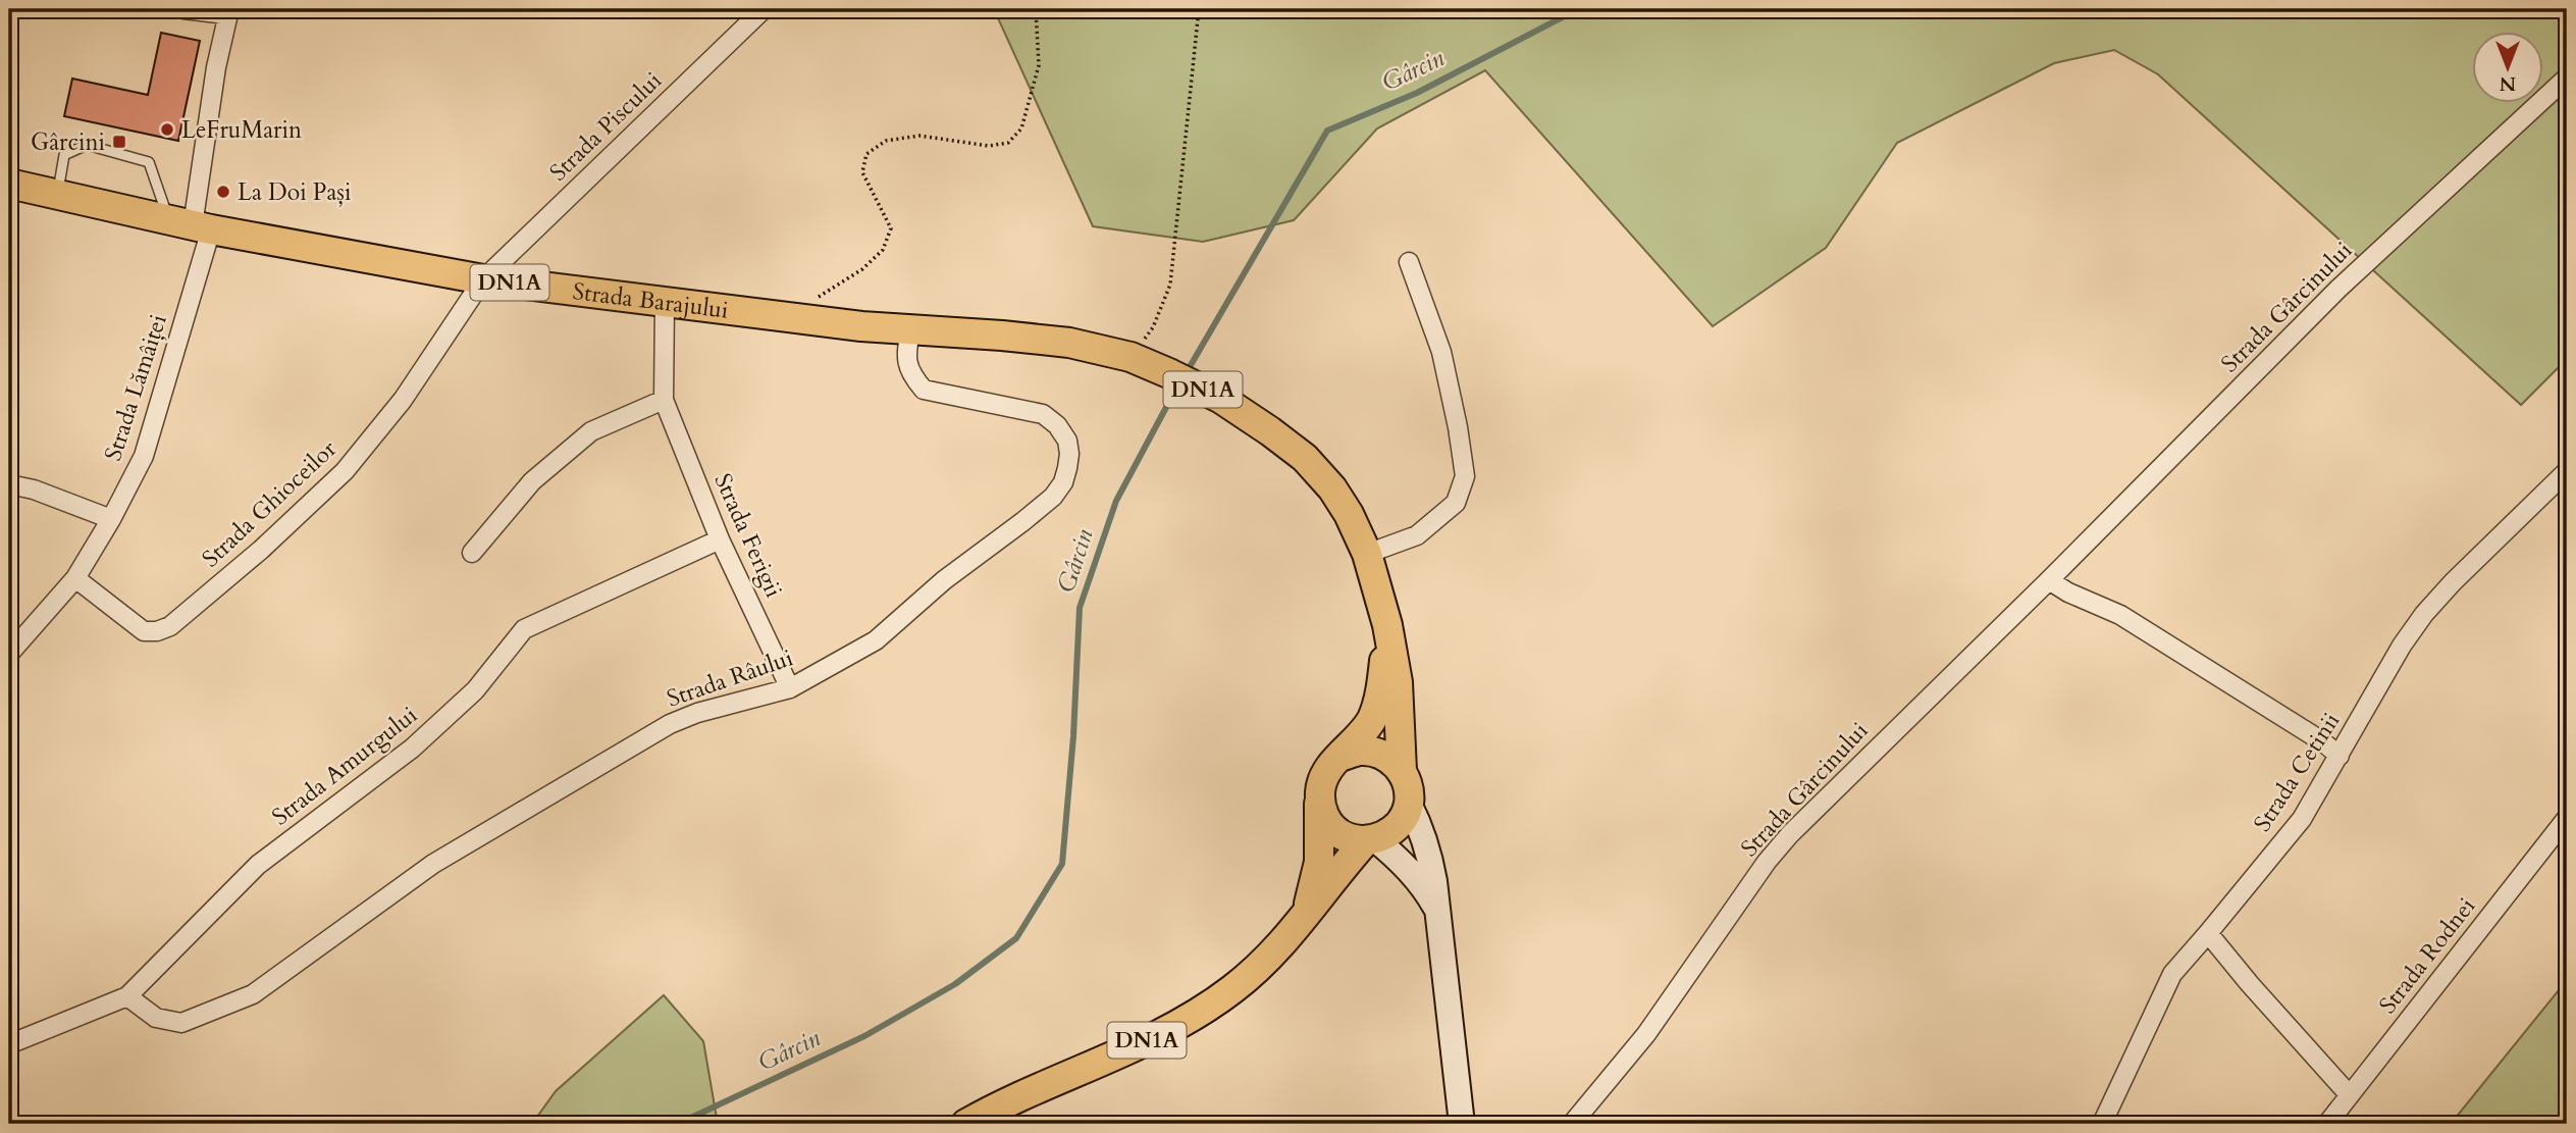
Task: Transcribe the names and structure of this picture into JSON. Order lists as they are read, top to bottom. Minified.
{"streets":{"main road":["DN1A","Strada Barajului"],"street":["Strada Piscului","Strada Gârcinului","Strada Lămâiței","Strada Ghioceilor","Strada Ferigii","Strada Râului","Strada Amurgului","Strada Cetinii","Strada Rodnei"]},"crossings":[["Strada Piscului","Strada Barajului"],["Strada Piscului","Strada Ghioceilor"],["DN1A","Strada Barajului"],["Strada Barajului","Strada Lămâiței"],["Strada Barajului","Strada Ghioceilor"],["Strada Barajului","Strada Ferigii"],["Strada Barajului","Strada Râului"],["Strada Lămâiței","Strada Ghioceilor"],["Strada Ferigii","Strada Râului"],["Strada Ferigii","Strada Amurgului"],["Strada Râului","Strada Amurgului"]],"water":["Gârcin"],"places":{"other":["LeFruMarin","La Doi Pași"],"transit":["Gârcini"]},"north":"bottom"}
